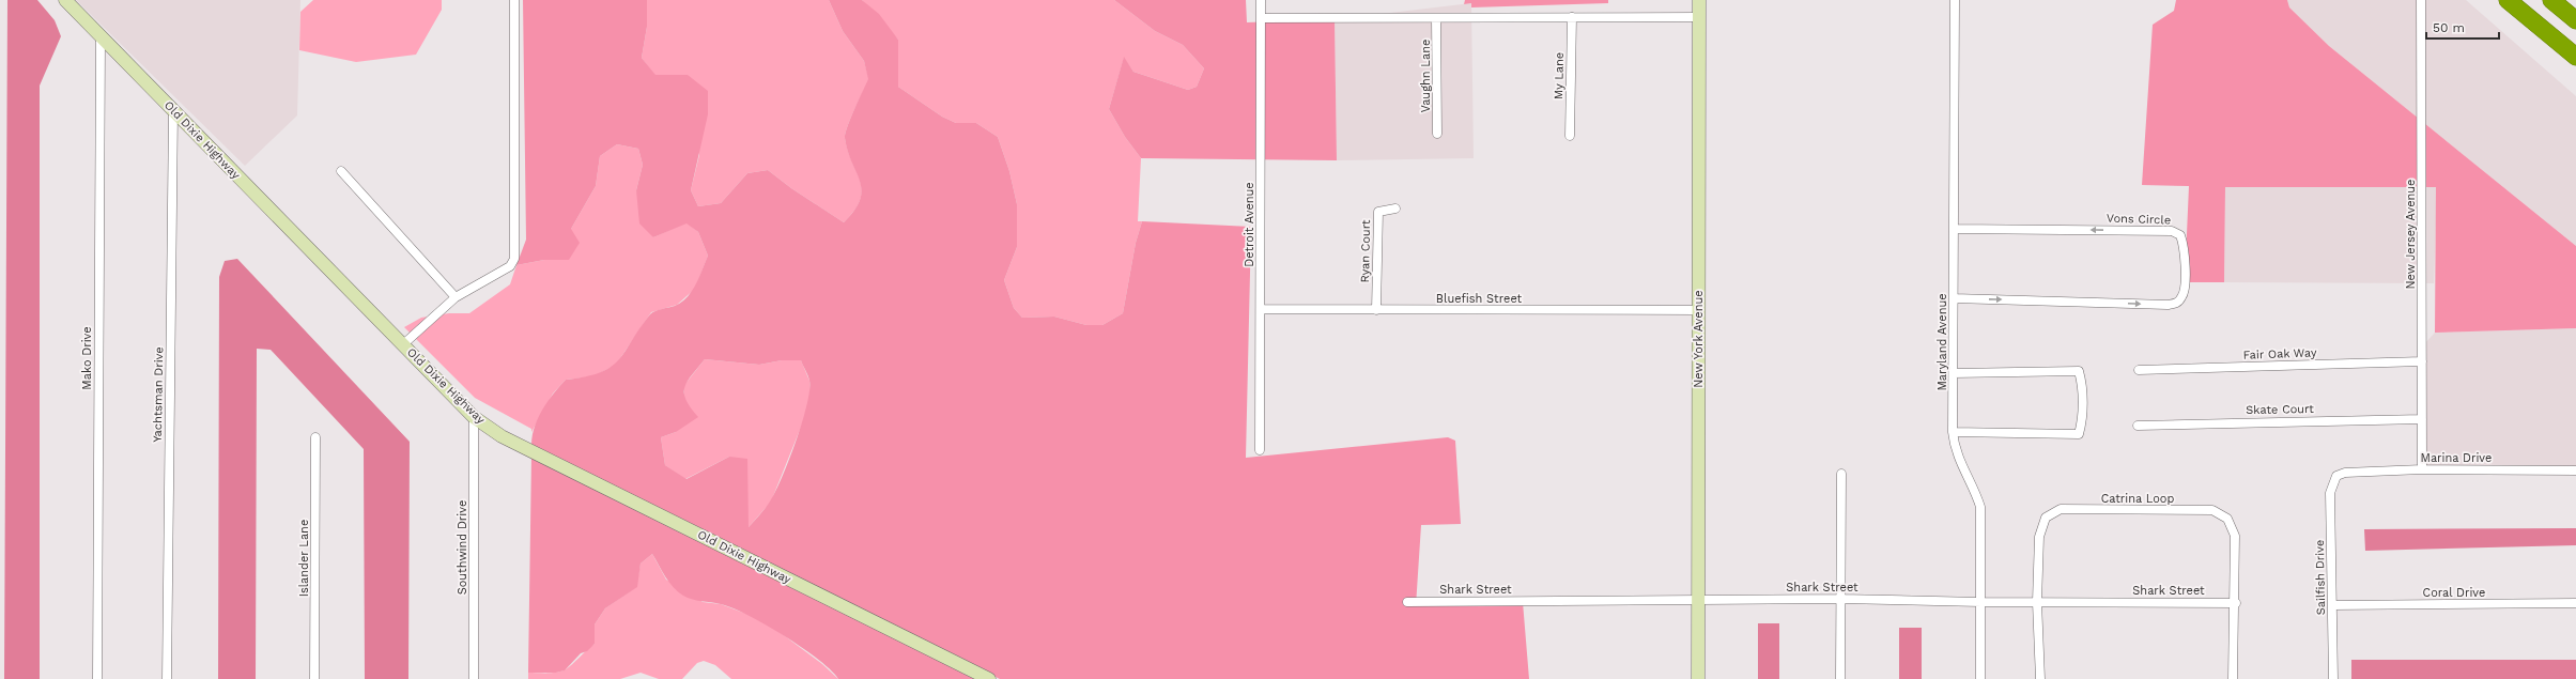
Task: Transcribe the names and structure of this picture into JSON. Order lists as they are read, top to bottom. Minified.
{"streets":{"street":["Vaughn Lane","My Lane","Old Dixie Highway","Vons Circle","Detroit Avenue","New Jersey Avenue","Ryan Court","Bluefish Street","New York Avenue","Maryland Avenue","Fair Oak Way","Mako Drive","Yachtsman Drive","Skate Court","Marina Drive","Catrina Loop","Southwind Drive","Islander Lane","Sailfish Drive","Shark Street","Coral Drive"]},"crossings":[["Old Dixie Highway","Mako Drive"],["Old Dixie Highway","Yachtsman Drive"],["Old Dixie Highway","Southwind Drive"],["Vons Circle","Maryland Avenue"],["Detroit Avenue","Bluefish Street"],["New Jersey Avenue","Fair Oak Way"],["New Jersey Avenue","Skate Court"],["New Jersey Avenue","Marina Drive"],["Ryan Court","Bluefish Street"],["Bluefish Street","New York Avenue"],["New York Avenue","Shark Street"],["Maryland Avenue","Shark Street"],["Marina Drive","Sailfish Drive"],["Catrina Loop","Shark Street"],["Sailfish Drive","Coral Drive"]],"scale_bar":"50 m"}
